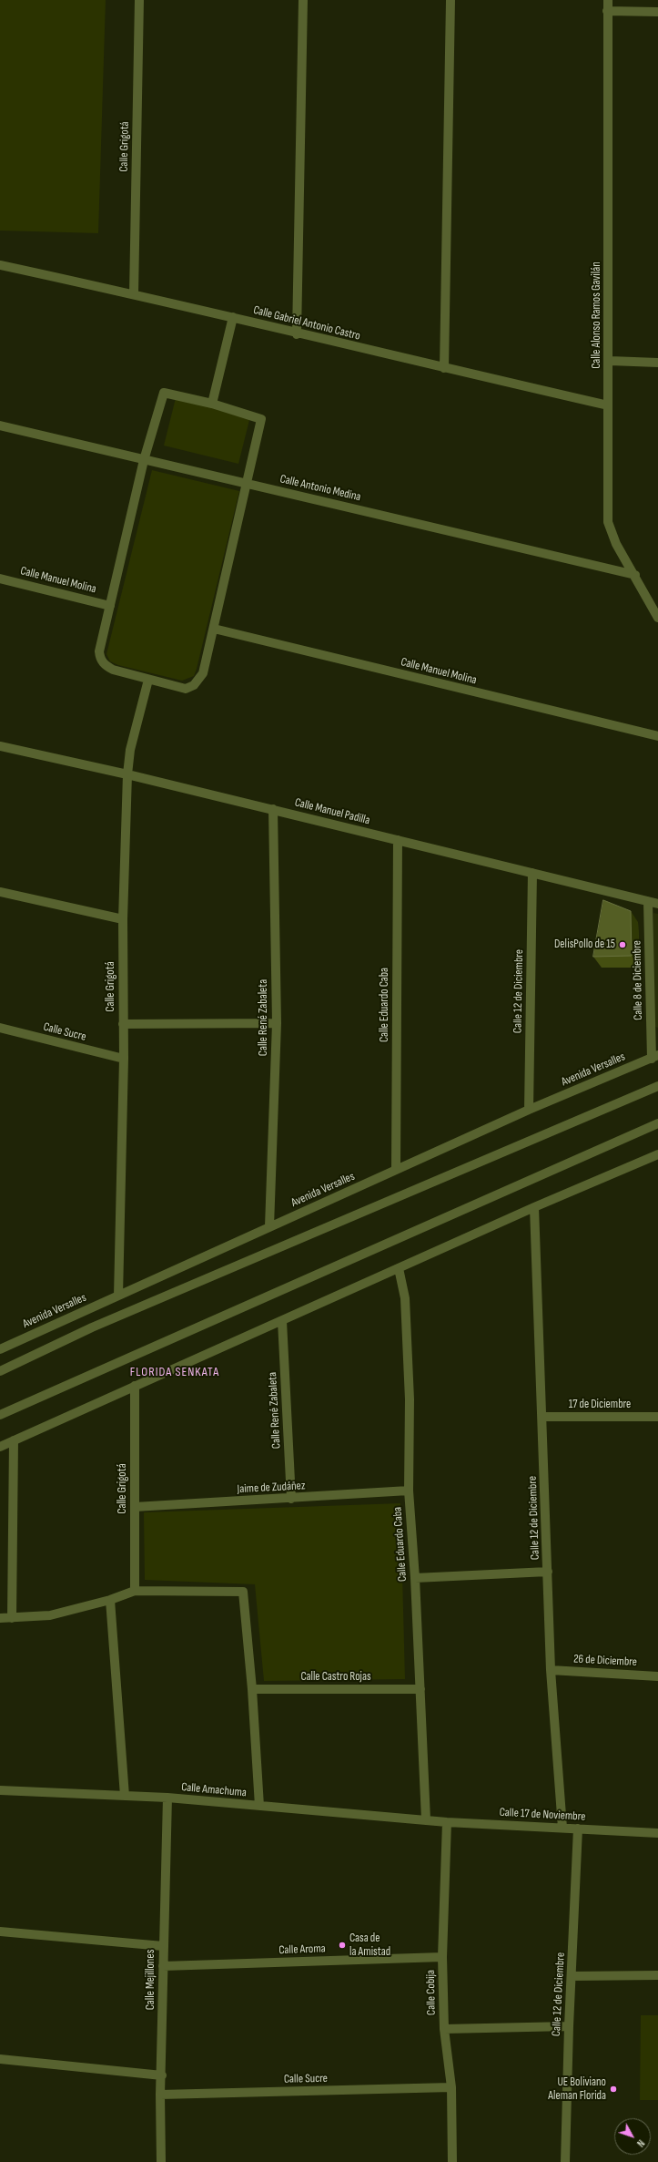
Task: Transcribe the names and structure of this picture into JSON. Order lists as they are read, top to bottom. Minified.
{"streets":{"street":["Calle Grigotá","Calle Alonso Ramos Gavilán","Calle Gabriel Antonio Castro","Calle Antonio Medina","Calle Manuel Molina","Calle Manuel Padilla","Calle 8 de Diciembre","Calle 12 de Diciembre","Calle Eduardo Caba","Calle René Zabaleta","Calle Sucre","Avenida Versalles","17 de Diciembre","Jaime de Zudáñez","26 de Diciembre","Calle Castro Rojas","Calle Amachuma","Calle 17 de Noviembre","Calle Aroma","Calle Mejillones","Calle Cobija"]},"crossings":[["Calle Grigotá","Calle Gabriel Antonio Castro"],["Calle Grigotá","Calle Manuel Padilla"],["Calle Grigotá","Calle Sucre"],["Calle Grigotá","Avenida Versalles"],["Calle Grigotá","Jaime de Zudáñez"],["Calle Alonso Ramos Gavilán","Calle Gabriel Antonio Castro"],["Calle Alonso Ramos Gavilán","Calle Antonio Medina"],["Calle Manuel Padilla","Calle 8 de Diciembre"],["Calle Manuel Padilla","Calle 12 de Diciembre"],["Calle Manuel Padilla","Calle Eduardo Caba"],["Calle Manuel Padilla","Calle René Zabaleta"],["Calle 8 de Diciembre","Avenida Versalles"],["Calle 12 de Diciembre","Avenida Versalles"],["Calle 12 de Diciembre","17 de Diciembre"],["Calle 12 de Diciembre","26 de Diciembre"],["Calle 12 de Diciembre","Calle 17 de Noviembre"],["Calle Eduardo Caba","Avenida Versalles"],["Calle Eduardo Caba","Jaime de Zudáñez"],["Calle Eduardo Caba","Calle Castro Rojas"],["Calle Eduardo Caba","Calle Amachuma"],["Calle Eduardo Caba","Calle 17 de Noviembre"],["Calle René Zabaleta","Avenida Versalles"],["Calle René Zabaleta","Jaime de Zudáñez"],["Calle Sucre","Calle Mejillones"],["Calle Sucre","Calle Cobija"],["Calle Amachuma","Calle 17 de Noviembre"],["Calle Amachuma","Calle Mejillones"],["Calle 17 de Noviembre","Calle Cobija"],["Calle Aroma","Calle Mejillones"],["Calle Aroma","Calle Cobija"]],"districts":["FLORIDA SENKATA"],"places":["DelisPollo de 15","Casa de la Amistad","UE Boliviano Aleman Florida"],"north":"bottom right"}
